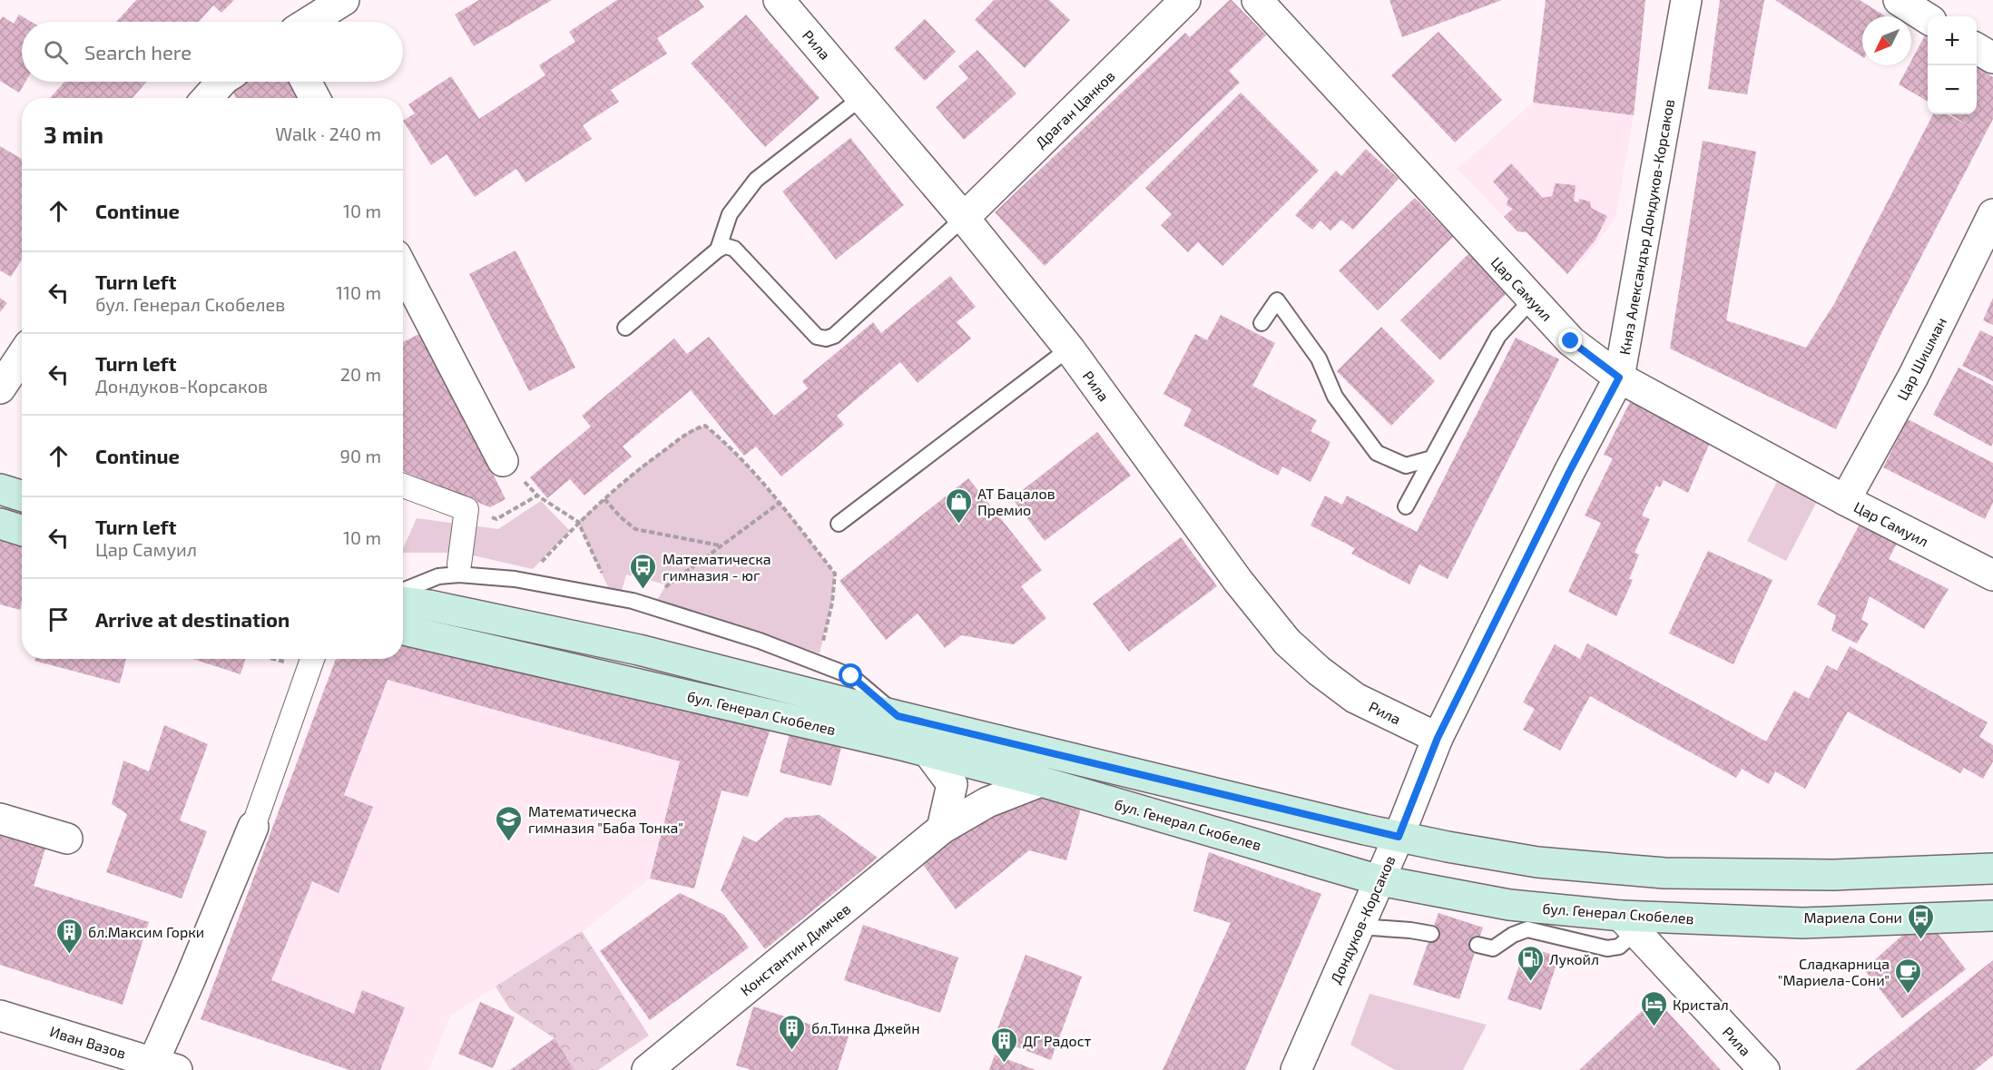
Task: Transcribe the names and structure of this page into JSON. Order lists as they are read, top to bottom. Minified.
{"streets":{"main road":["бул. Генерал Скобелев"],"street":["Рила","Драган Цанков","Княз Александър Дондуков-Корсаков","Цар Самуил","Цар Шишман","Дондуков-Корсаков","Константин Димчев","Иван Вазов"]},"crossings":[["Рила","Драган Цанков"],["Рила","Княз Александър Дондуков-Корсаков"],["Рила","бул. Генерал Скобелев"],["Рила","Дондуков-Корсаков"],["Княз Александър Дондуков-Корсаков","Цар Самуил"],["Княз Александър Дондуков-Корсаков","Дондуков-Корсаков"],["Цар Самуил","Цар Шишман"],["бул. Генерал Скобелев","Дондуков-Корсаков"],["бул. Генерал Скобелев","Константин Димчев"]],"places":{"shop":["АТ Бацалов Премио"],"bus stop":["Математическа гимназия - юг","Мариела Сони"],"school or university":["Математическа гимназия \"Баба Тонка\""],"building":["бл.Максим Горки","бл.Тинка Джейн","ДГ Радост"],"fuel station":["Лукойл"],"cafe":["Сладкарница \"Мариела-Сони\""],"hotel":["Кристал"]},"north":"bottom left","page":{"map_buttons":["+","−"],"search":"Search here","heading":["3 min","Walk · 240 m"],"list":[["Continue","10 m"],["Turn left","бул. Генерал Скобелев","110 m"],["Turn left","Дондуков-Корсаков","20 m"],["Continue","90 m"],["Turn left","Цар Самуил","10 m"],"Arrive at destination"]}}
